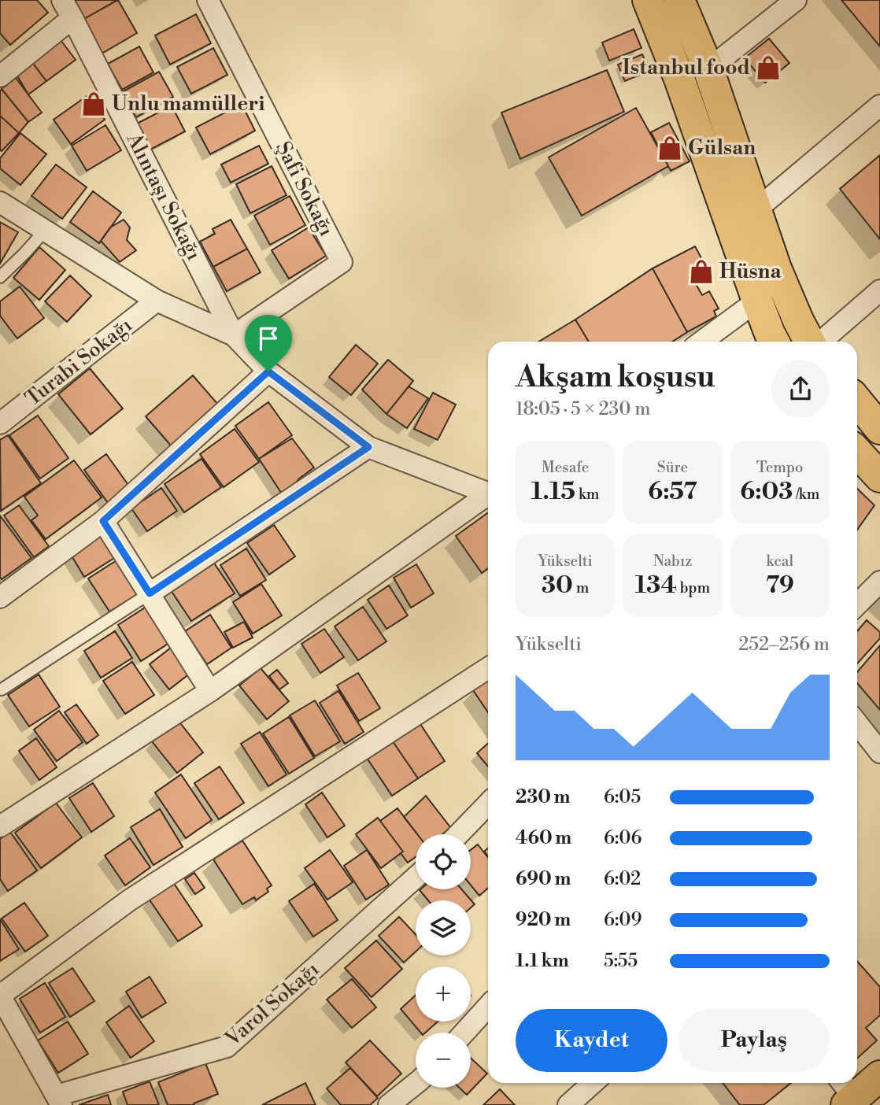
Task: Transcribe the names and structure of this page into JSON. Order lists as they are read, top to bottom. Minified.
{"streets":{"street":["Şafi Sokağı","Alıntaşı Sokağı","Turabi Sokağı","Varol Sokağı"]},"crossings":[["Şafi Sokağı","Alıntaşı Sokağı"]],"places":{"shop":["Istanbul food","Unlu mamülleri","Gülsan","Hüsna"]},"page":{"heading":["Akşam koşusu","18:05 · 5 × 230 m"],"stats":[["Mesafe","1.15 km"],["Süre","6:57"],["Tempo","6:03 /km"],["Yükselti","30 m"],["Nabız","134 bpm"],["kcal","79"]],"chart":["Yükselti","252–256 m"],"list":[{"name":"230 m","note":"6:05"},{"name":"460 m","note":"6:06"},{"name":"690 m","note":"6:02"},{"name":"920 m","note":"6:09"},{"name":"1.1 km","note":"5:55"}],"map_buttons":["+","−"],"buttons":["Kaydet","Paylaş"]}}
